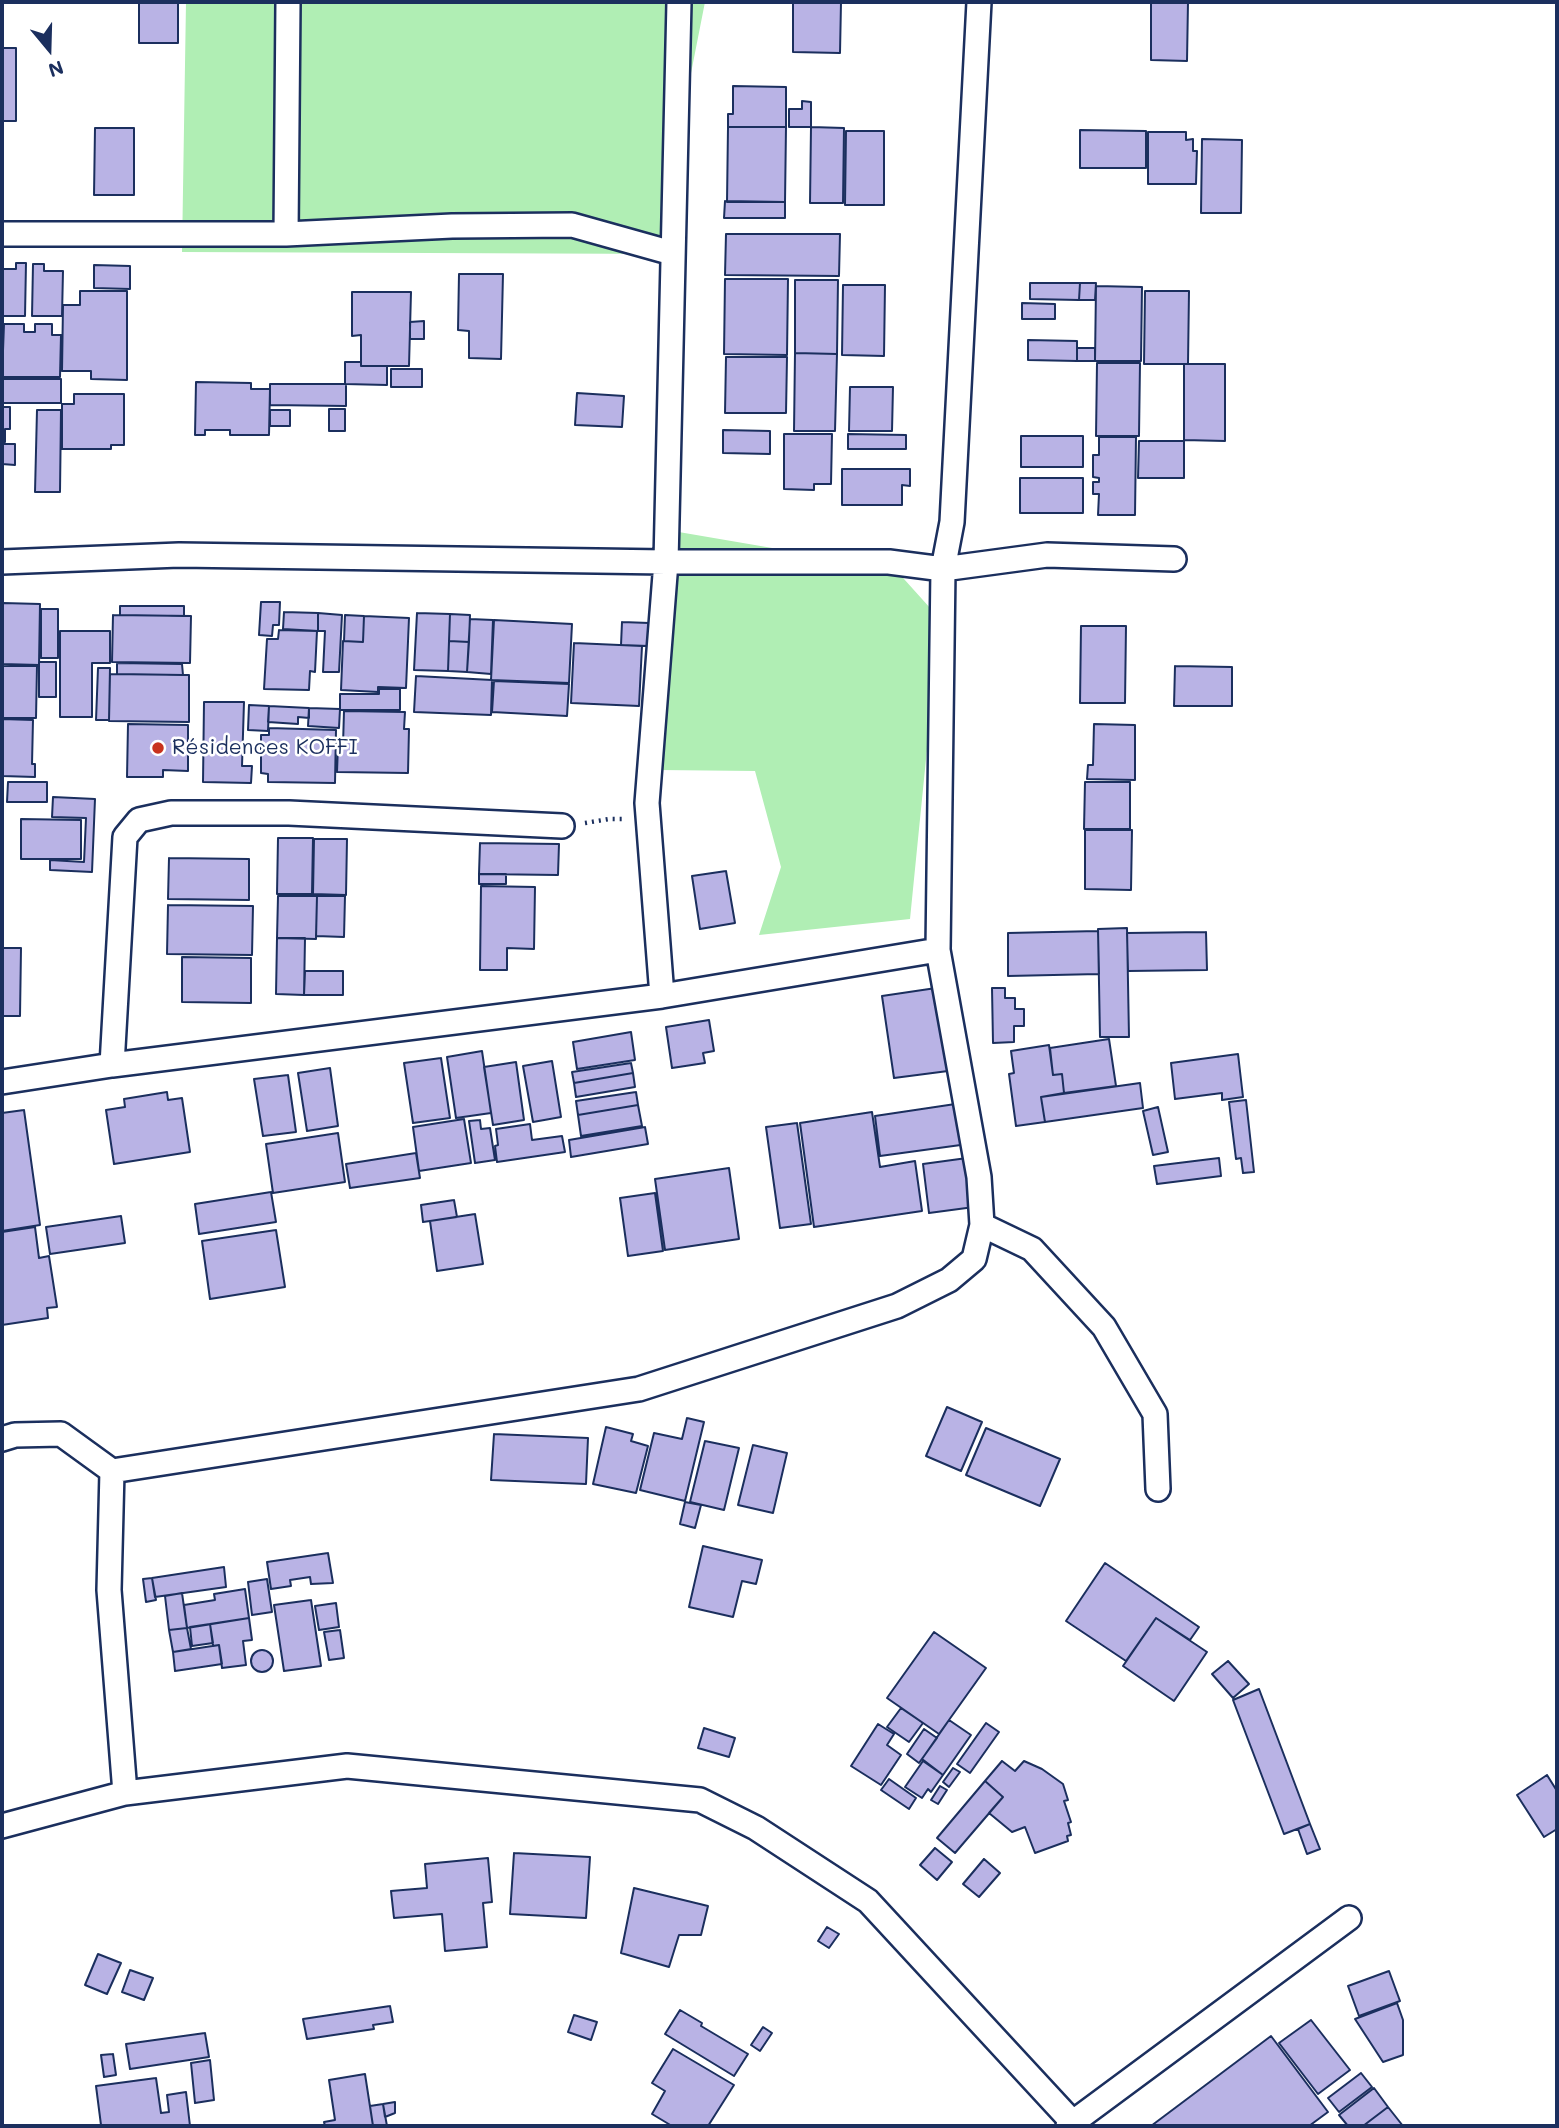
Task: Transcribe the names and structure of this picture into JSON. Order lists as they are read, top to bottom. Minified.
{"places":["Résidences KOFFI"],"north":"bottom"}
